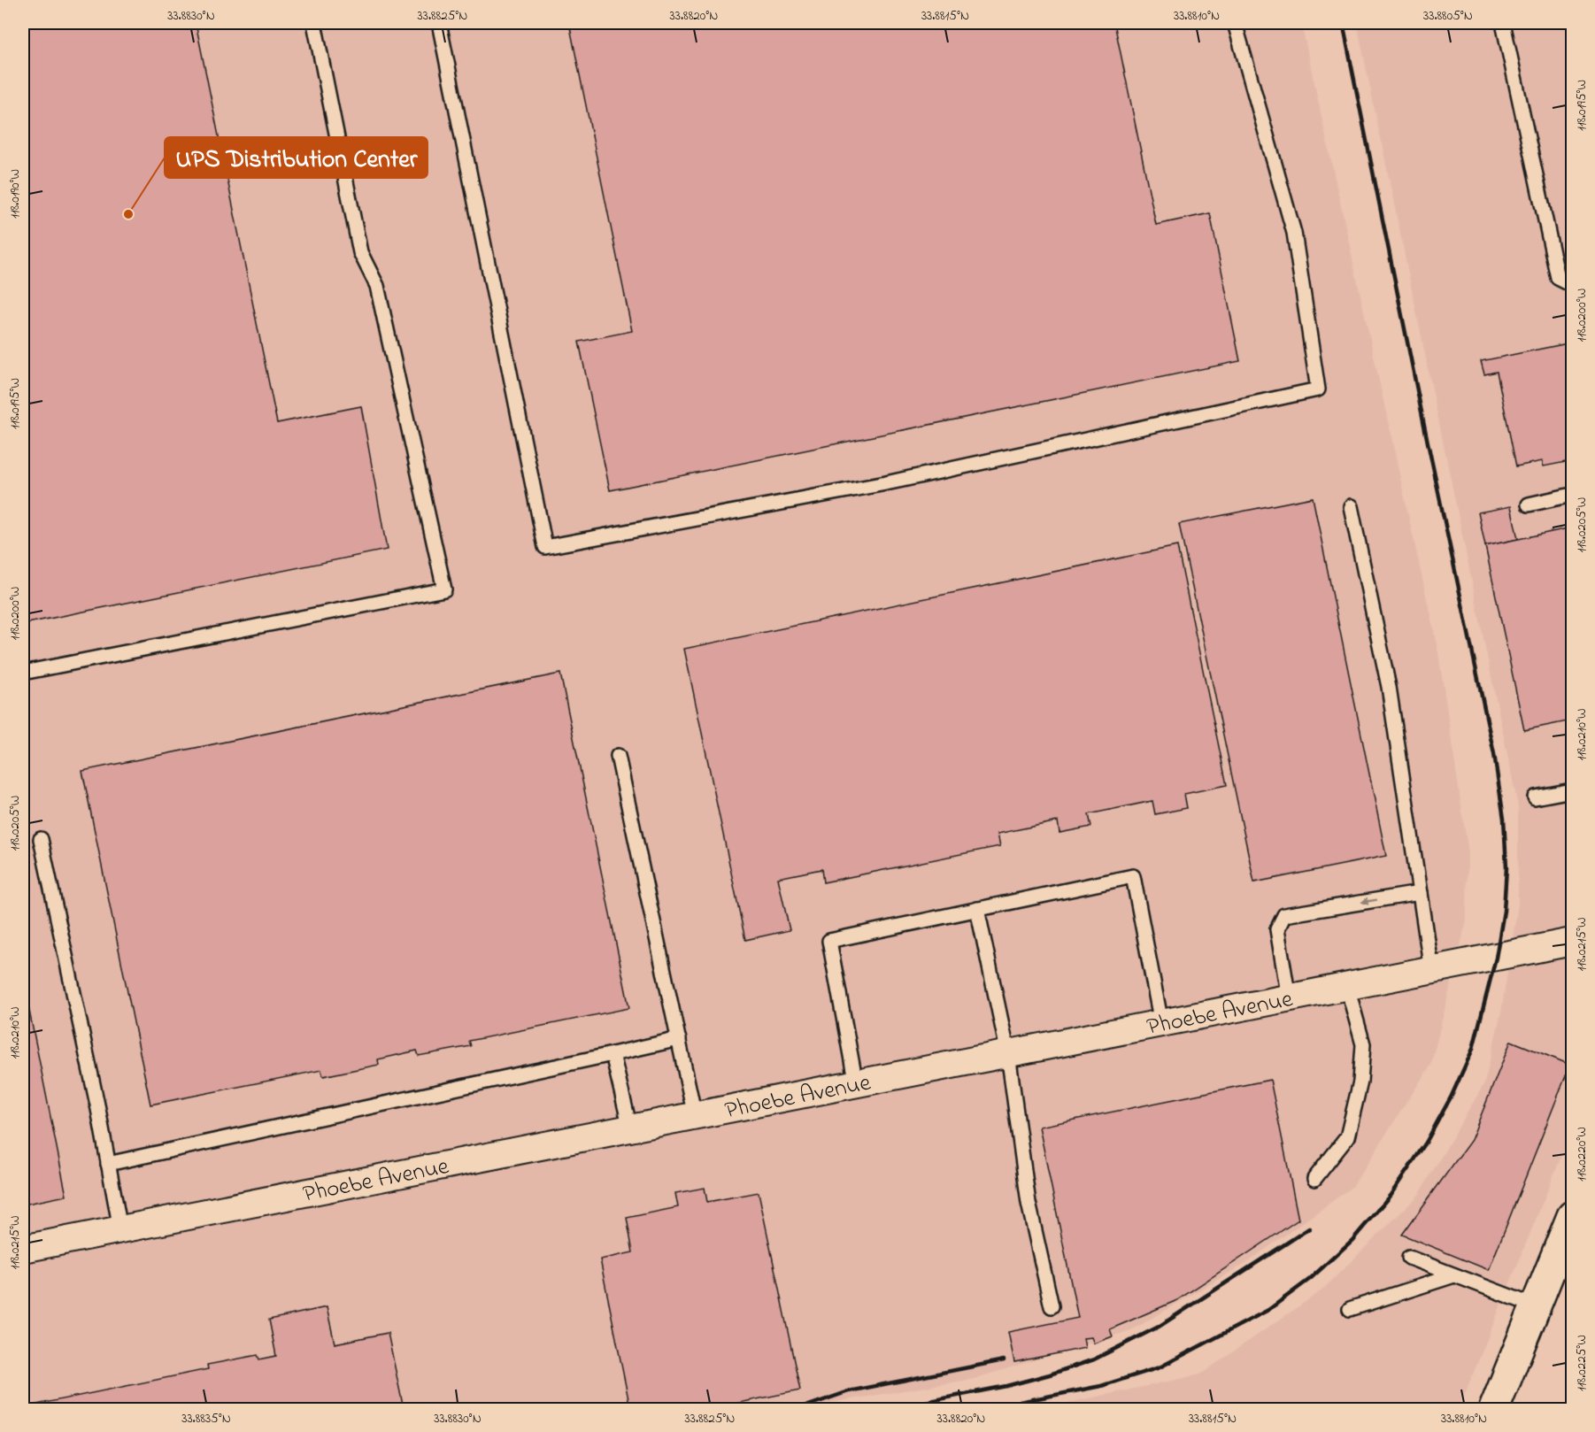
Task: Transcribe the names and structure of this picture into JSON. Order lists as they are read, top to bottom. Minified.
{"streets":{"street":["Phoebe Avenue"]},"places":["UPS Distribution Center"],"coordinates":["33.8830°N","33.8825°N","33.8820°N","33.8815°N","33.8810°N","33.8805°N","118.0195°W","118.0190°W","118.0200°W","118.0205°W","118.0210°W","118.0215°W","118.0220°W","118.0225°W","33.8835°N"]}
